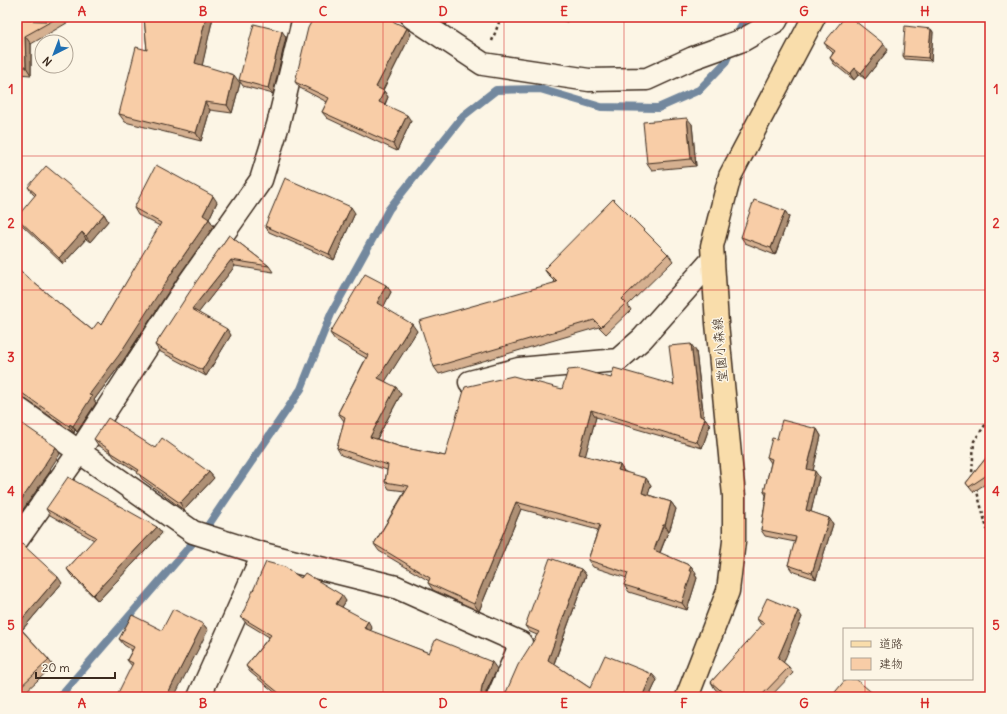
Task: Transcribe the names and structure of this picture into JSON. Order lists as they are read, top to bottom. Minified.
{"streets":{"main road":["堂園小森線"]},"legend":["道路","建物"],"scale_bar":"20 m","north":"bottom left","grid":{"columns":["A","B","C","D","E","F","G","H"],"rows":["1","2","3","4","5"]}}
